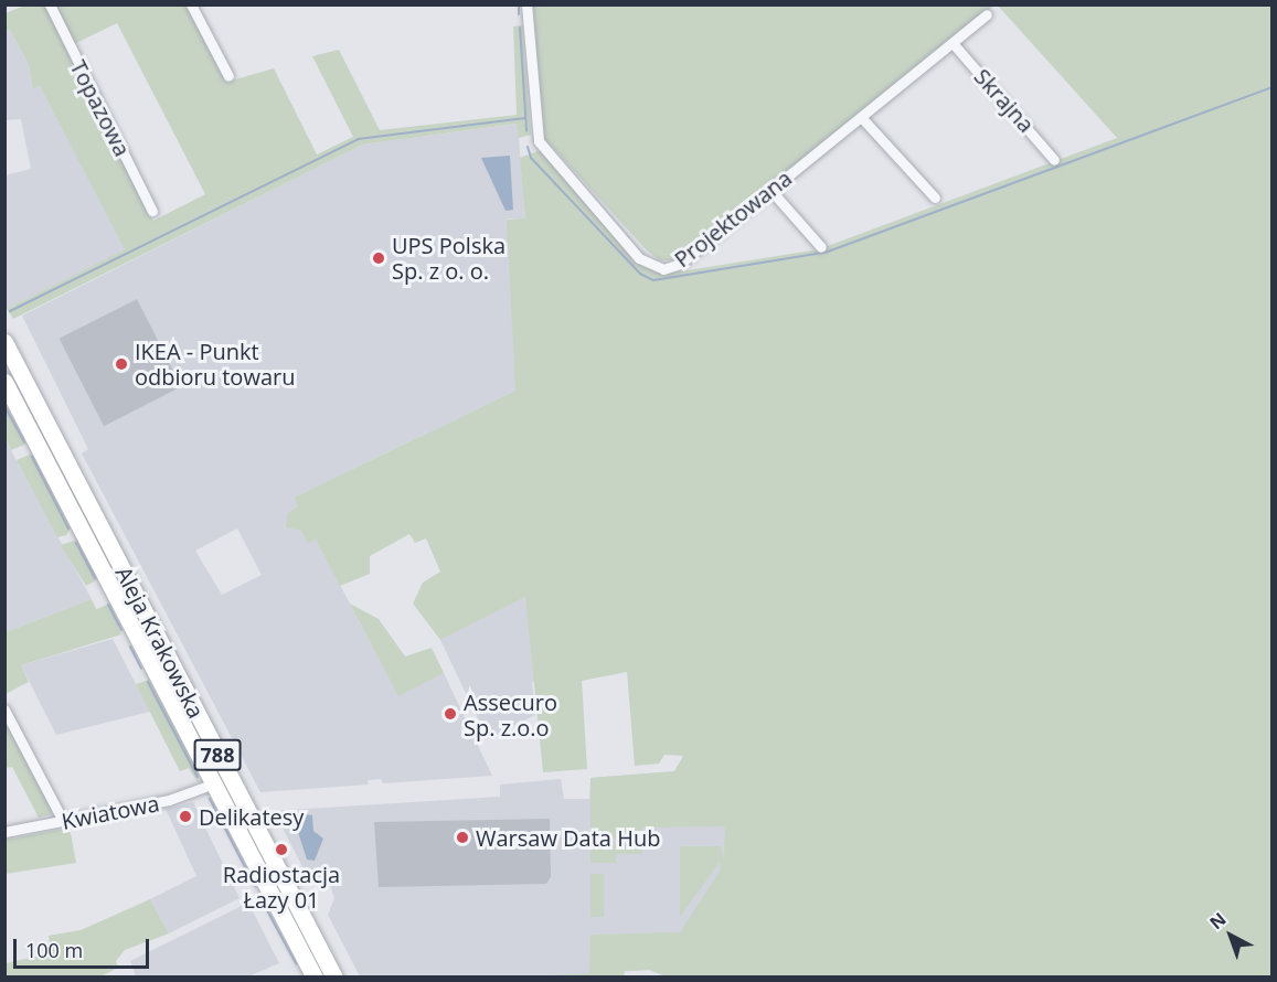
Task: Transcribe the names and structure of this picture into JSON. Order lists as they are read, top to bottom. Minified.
{"streets":{"main road":["Aleja Krakowska","788"],"street":["Skrajna","Topazowa","Projektowana","Kwiatowa"]},"crossings":[["Skrajna","Projektowana"],["Aleja Krakowska","Kwiatowa"]],"places":["UPS Polska Sp. z o. o.","IKEA - Punkt odbioru towaru","Assecuro Sp. z.o.o","Delikatesy","Warsaw Data Hub","Radiostacja Łazy 01"],"scale_bar":"100 m","north":"top left"}
